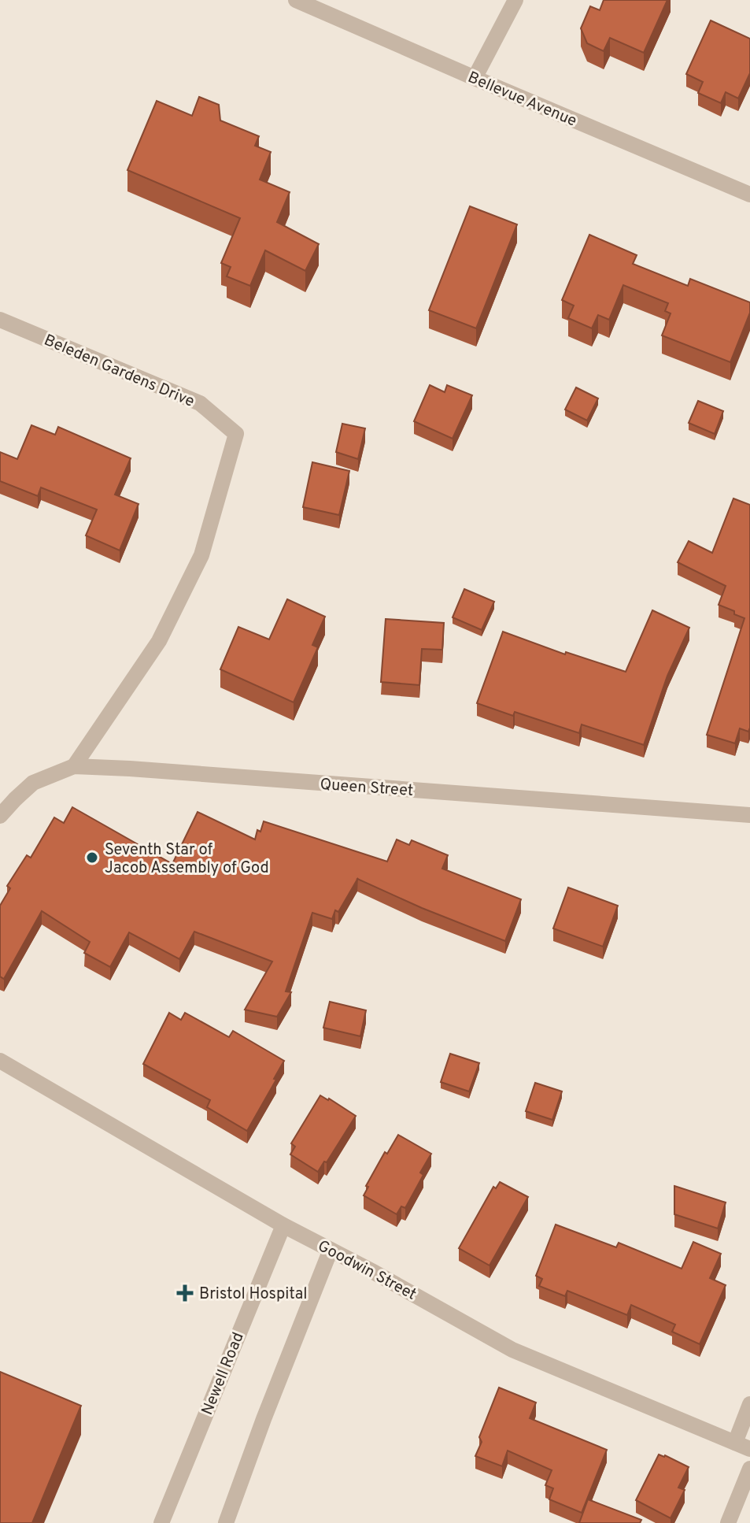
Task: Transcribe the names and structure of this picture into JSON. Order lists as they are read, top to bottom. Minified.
{"streets":{"street":["Bellevue Avenue","Beleden Gardens Drive","Queen Street","Goodwin Street","Newell Road"]},"crossings":[["Beleden Gardens Drive","Queen Street"],["Goodwin Street","Newell Road"]],"places":{"other":["Seventh Star of Jacob Assembly of God"],"health":["Bristol Hospital"]}}
